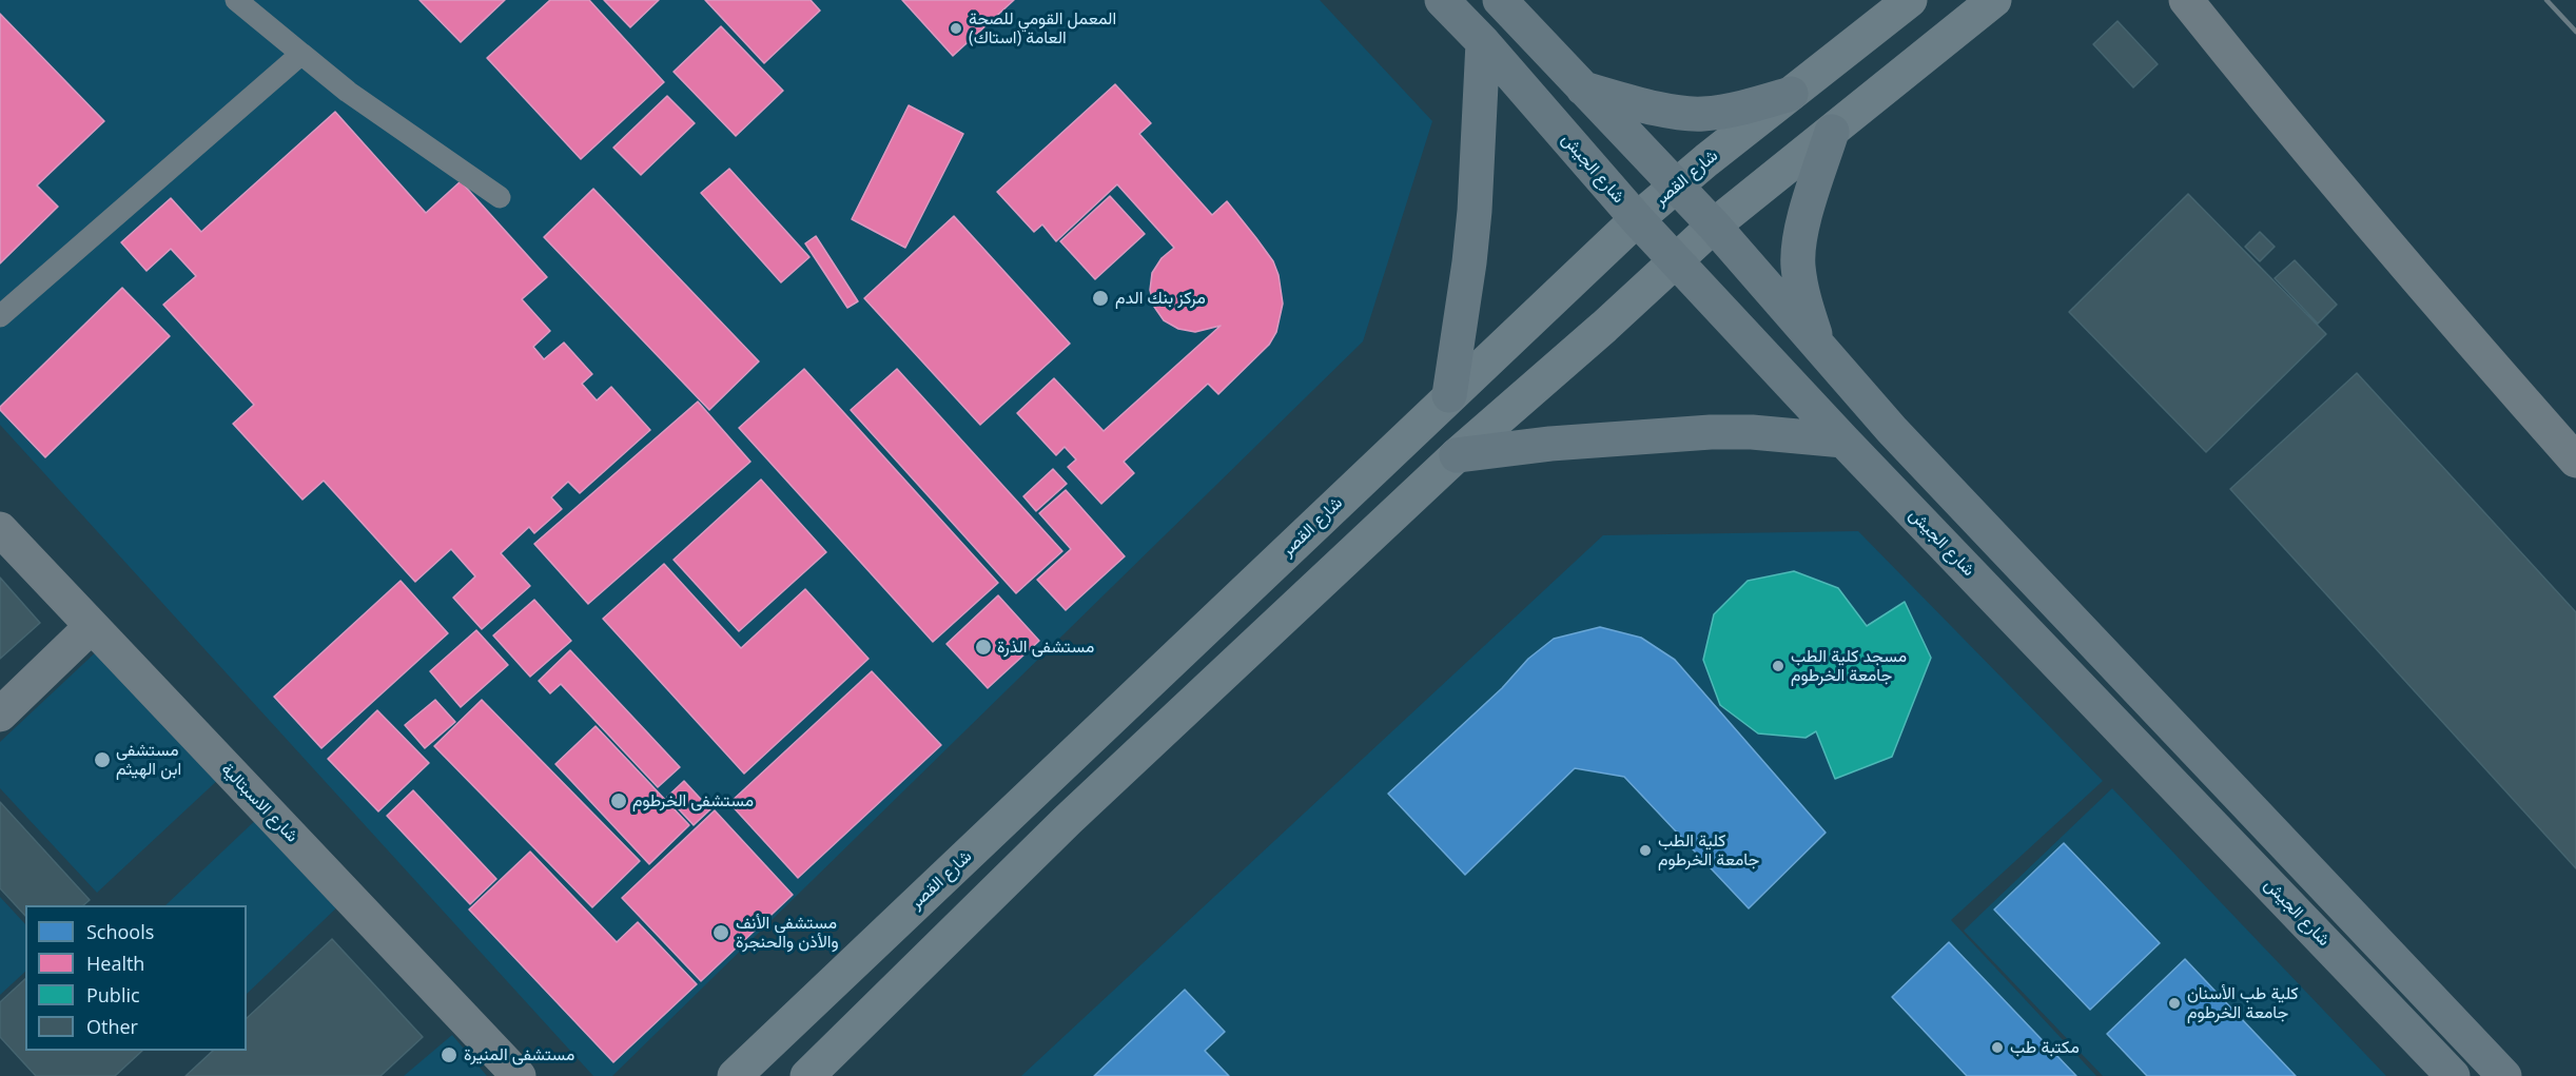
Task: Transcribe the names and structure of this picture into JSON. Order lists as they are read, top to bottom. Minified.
{"streets":{"highway":["شارع الجيش"],"main road":["شارع القصر"],"street":["شارع الاسبتالية"]},"crossings":[["شارع الجيش","شارع القصر"]],"places":["المعمل القومي للصحة العامة (استاك)","مركز بنك الدم","مستشفى الذرة","مسجد كلية الطب جامعة الخرطوم","مستشفى ابن الهيثم","مستشفى الخرطوم","كلية الطب جامعة الخرطوم","مستشفى الأنف والأذن والحنجرة","كلية طب الأسنان جامعة الخرطوم","مكتبة طب","مستشفى المنيرة"],"legend":["Schools","Health","Public","Other"]}
